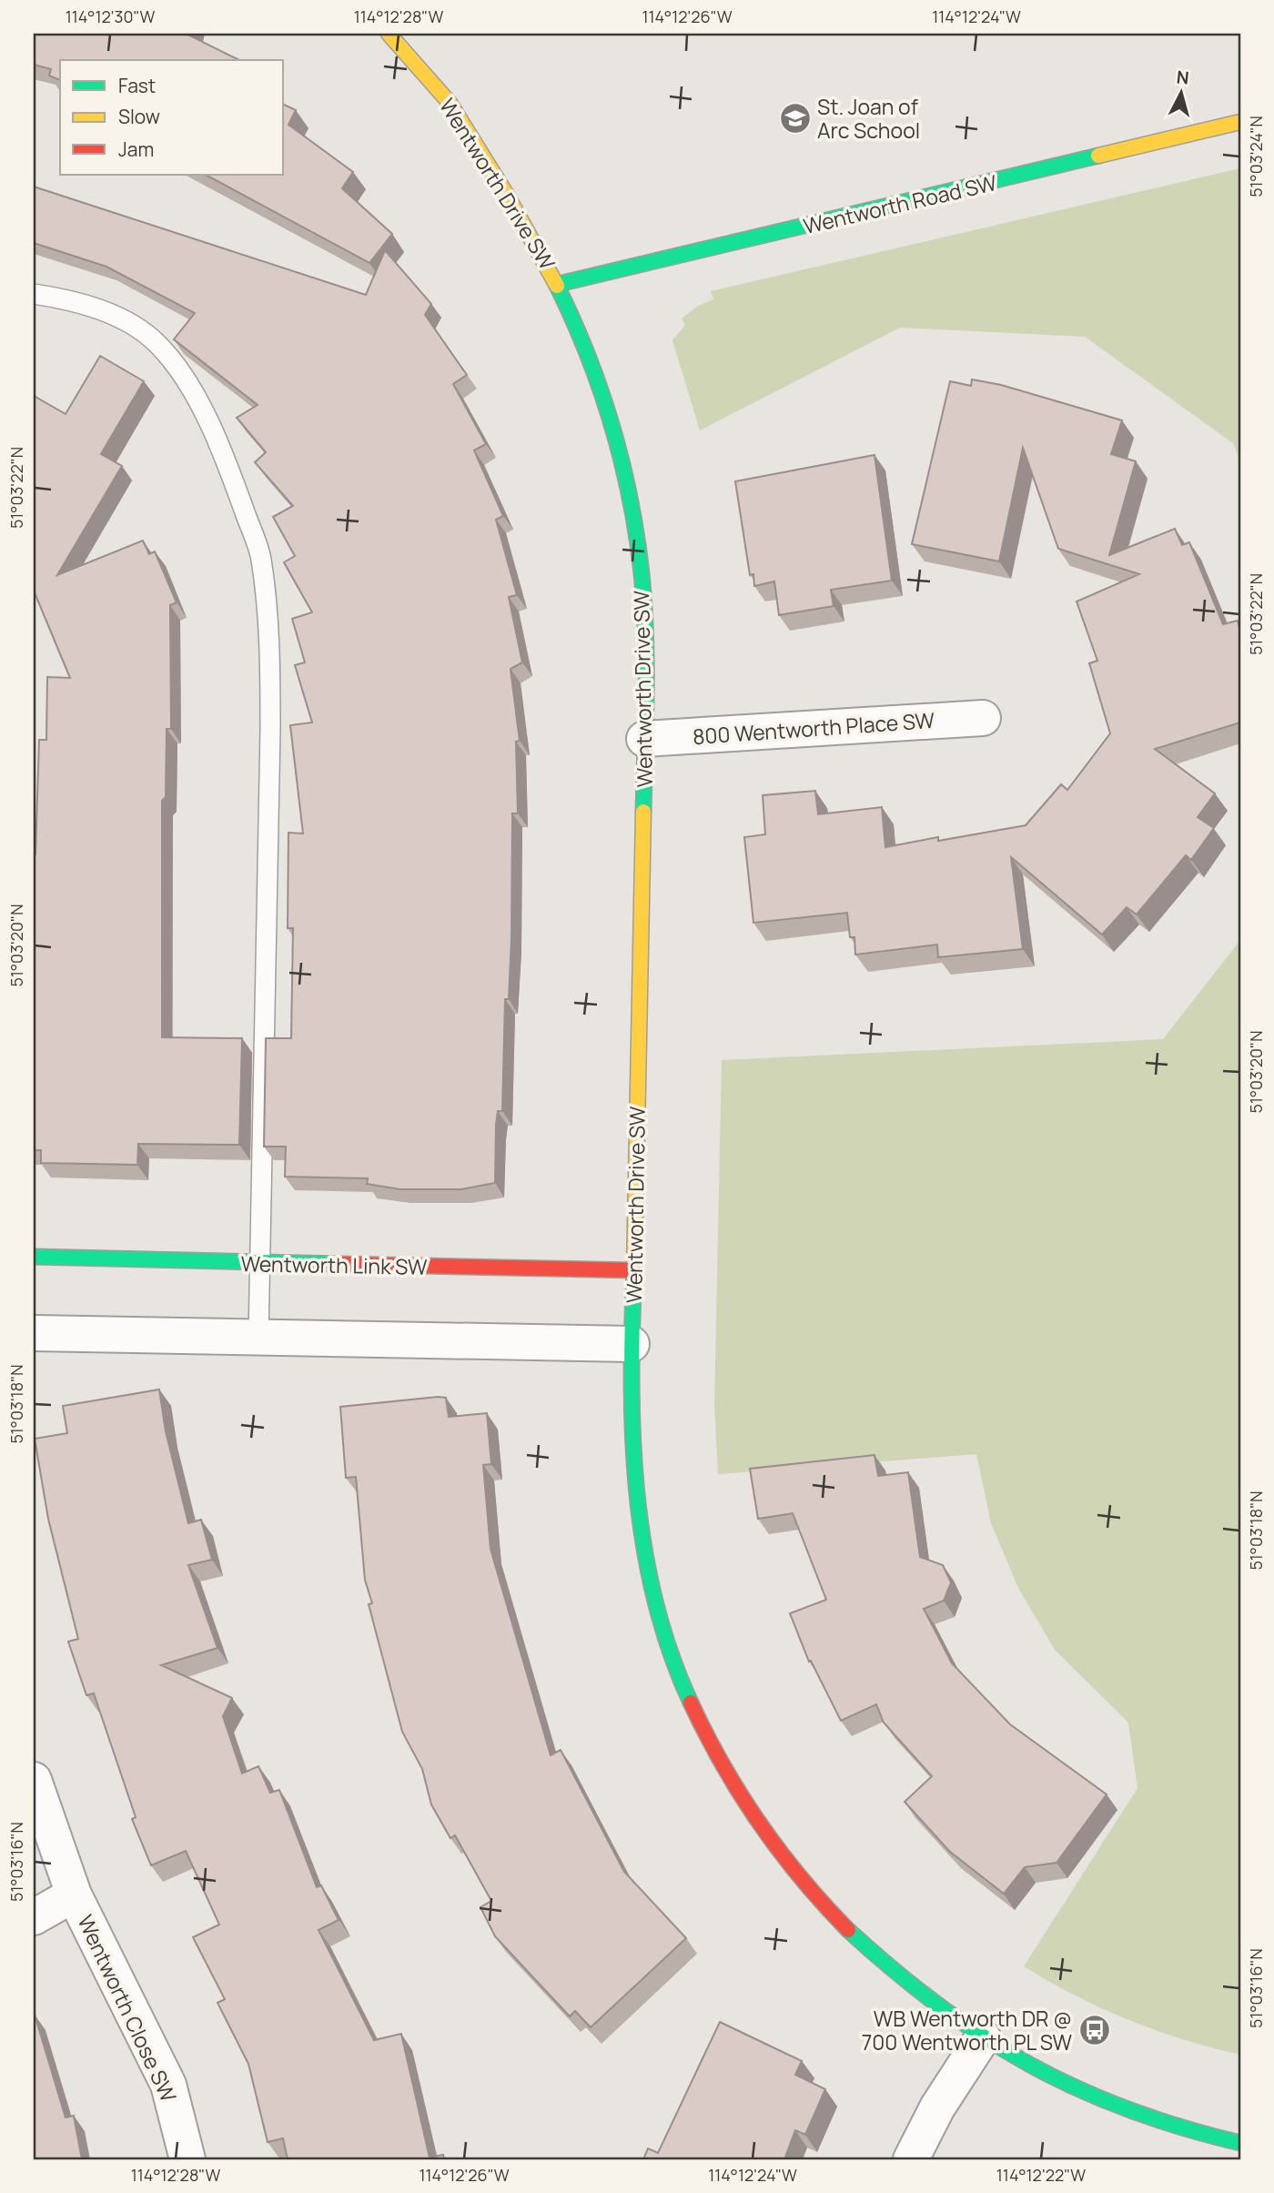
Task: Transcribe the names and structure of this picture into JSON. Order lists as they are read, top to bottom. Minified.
{"streets":{"street":["Wentworth Drive SW","Wentworth Road SW","800 Wentworth Place SW","Wentworth Link SW","Wentworth Close SW"]},"crossings":[["Wentworth Drive SW","Wentworth Road SW"],["Wentworth Drive SW","800 Wentworth Place SW"],["Wentworth Drive SW","Wentworth Link SW"]],"places":{"school or university":["St. Joan of Arc School"],"bus stop":["WB Wentworth DR @ 700 Wentworth PL SW"]},"legend":["Fast","Slow","Jam"],"north":"top","coordinates":["114°12'30\"W","114°12'28\"W","114°12'26\"W","114°12'24\"W","51°03'24\"N","51°03'22\"N","51°03'20\"N","51°03'18\"N","51°03'16\"N","114°12'22\"W"]}
